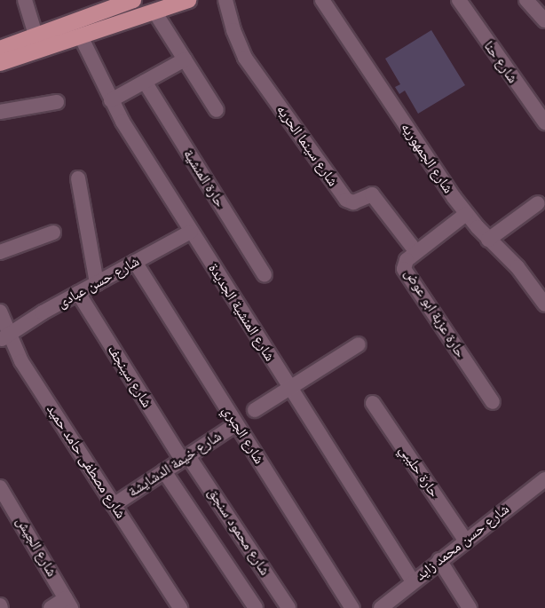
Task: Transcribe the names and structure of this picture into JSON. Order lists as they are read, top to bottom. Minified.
{"streets":{"street":["شارع حنا","شارع سينما الحريه","شارع الجمهوريه","حارة المنشية","شارع حسن عبادى","شارع المنشية الجديدة","حارة عزبة ابو عوض","شارع سينجف","شارع الجبري","شارع مصطفى حامد حميد","شارع خيمة الدشايشة","حارة حليبي","شارع محمود سنجق","شارع حسن محمد زايد","شارع الجيش"]},"crossings":[["شارع سينما الحريه","حارة عزبة ابو عوض"],["شارع الجمهوريه","حارة عزبة ابو عوض"],["شارع حسن عبادى","شارع المنشية الجديدة"],["شارع حسن عبادى","شارع سينجف"],["شارع حسن عبادى","شارع الجبري"],["شارع حسن عبادى","شارع مصطفى حامد حميد"],["شارع المنشية الجديدة","شارع حسن محمد زايد"],["شارع سينجف","شارع خيمة الدشايشة"],["شارع سينجف","شارع محمود سنجق"],["شارع الجبري","شارع خيمة الدشايشة"],["شارع مصطفى حامد حميد","شارع خيمة الدشايشة"],["شارع خيمة الدشايشة","شارع محمود سنجق"],["حارة حليبي","شارع حسن محمد زايد"]]}
